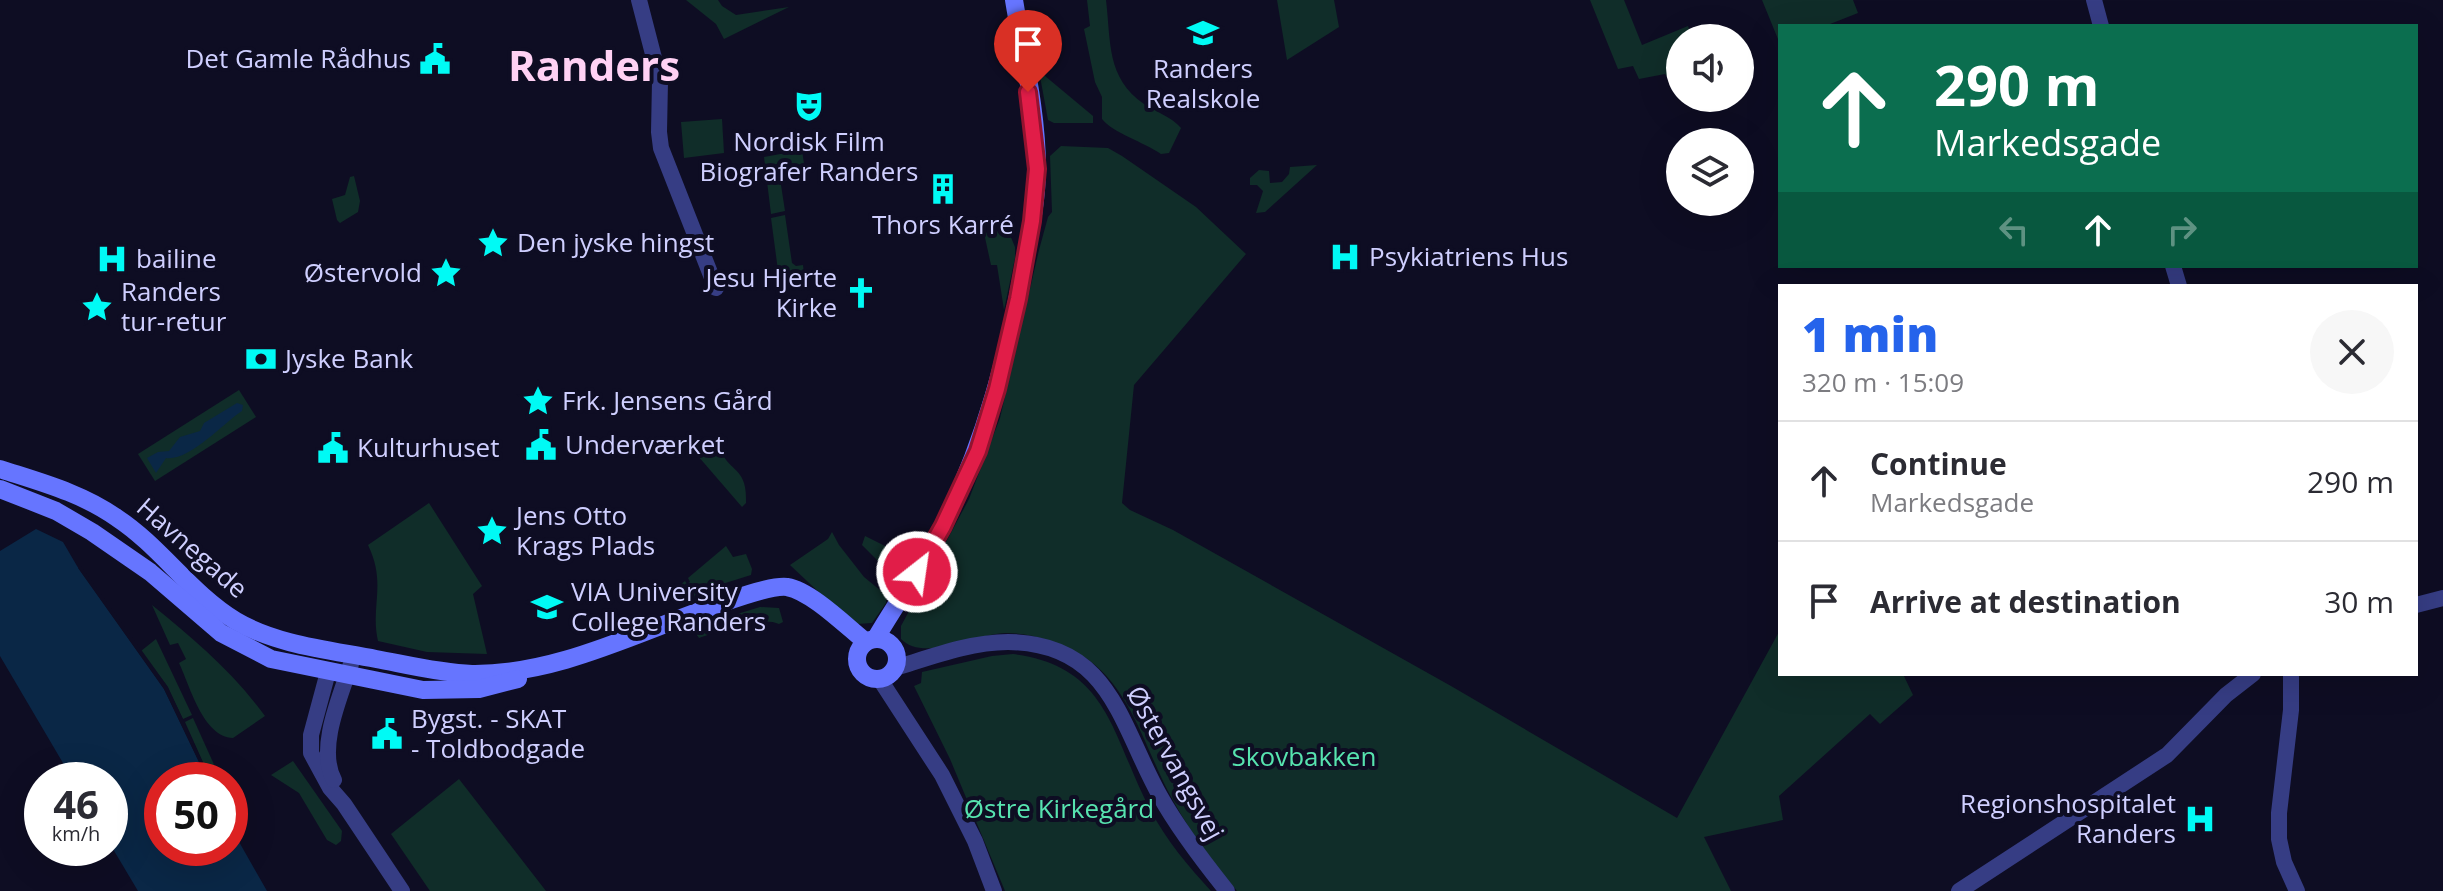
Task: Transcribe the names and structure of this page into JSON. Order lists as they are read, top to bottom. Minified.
{"streets":{"main road":["Havnegade"],"street":["Østervangsvej"]},"districts":["Randers"],"parks":["Skovbakken","Østre Kirkegård"],"places":{"school or university":["Randers Realskole","VIA University College Randers"],"public building":["Det Gamle Rådhus","Underværket","Kulturhuset","Bygst. - SKAT - Toldbodgade"],"theatre":["Nordisk Film Biografer Randers"],"building":["Thors Karré"],"place":["Den jyske hingst","Østervold","Randers tur-retur","Frk. Jensens Gård","Jens Otto Krags Plads"],"hospital":["Psykiatriens Hus","bailine","Regionshospitalet Randers"],"church":["Jesu Hjerte Kirke"],"bank":["Jyske Bank"]},"page":{"turn":["290 m","Markedsgade"],"heading":["1 min","320 m · 15:09"],"list":[{"name":"Continue","note":"Markedsgade","value":"290 m"},{"name":"Arrive at destination","value":"30 m"}],"speed":"46 km/h","limit":"50"}}
